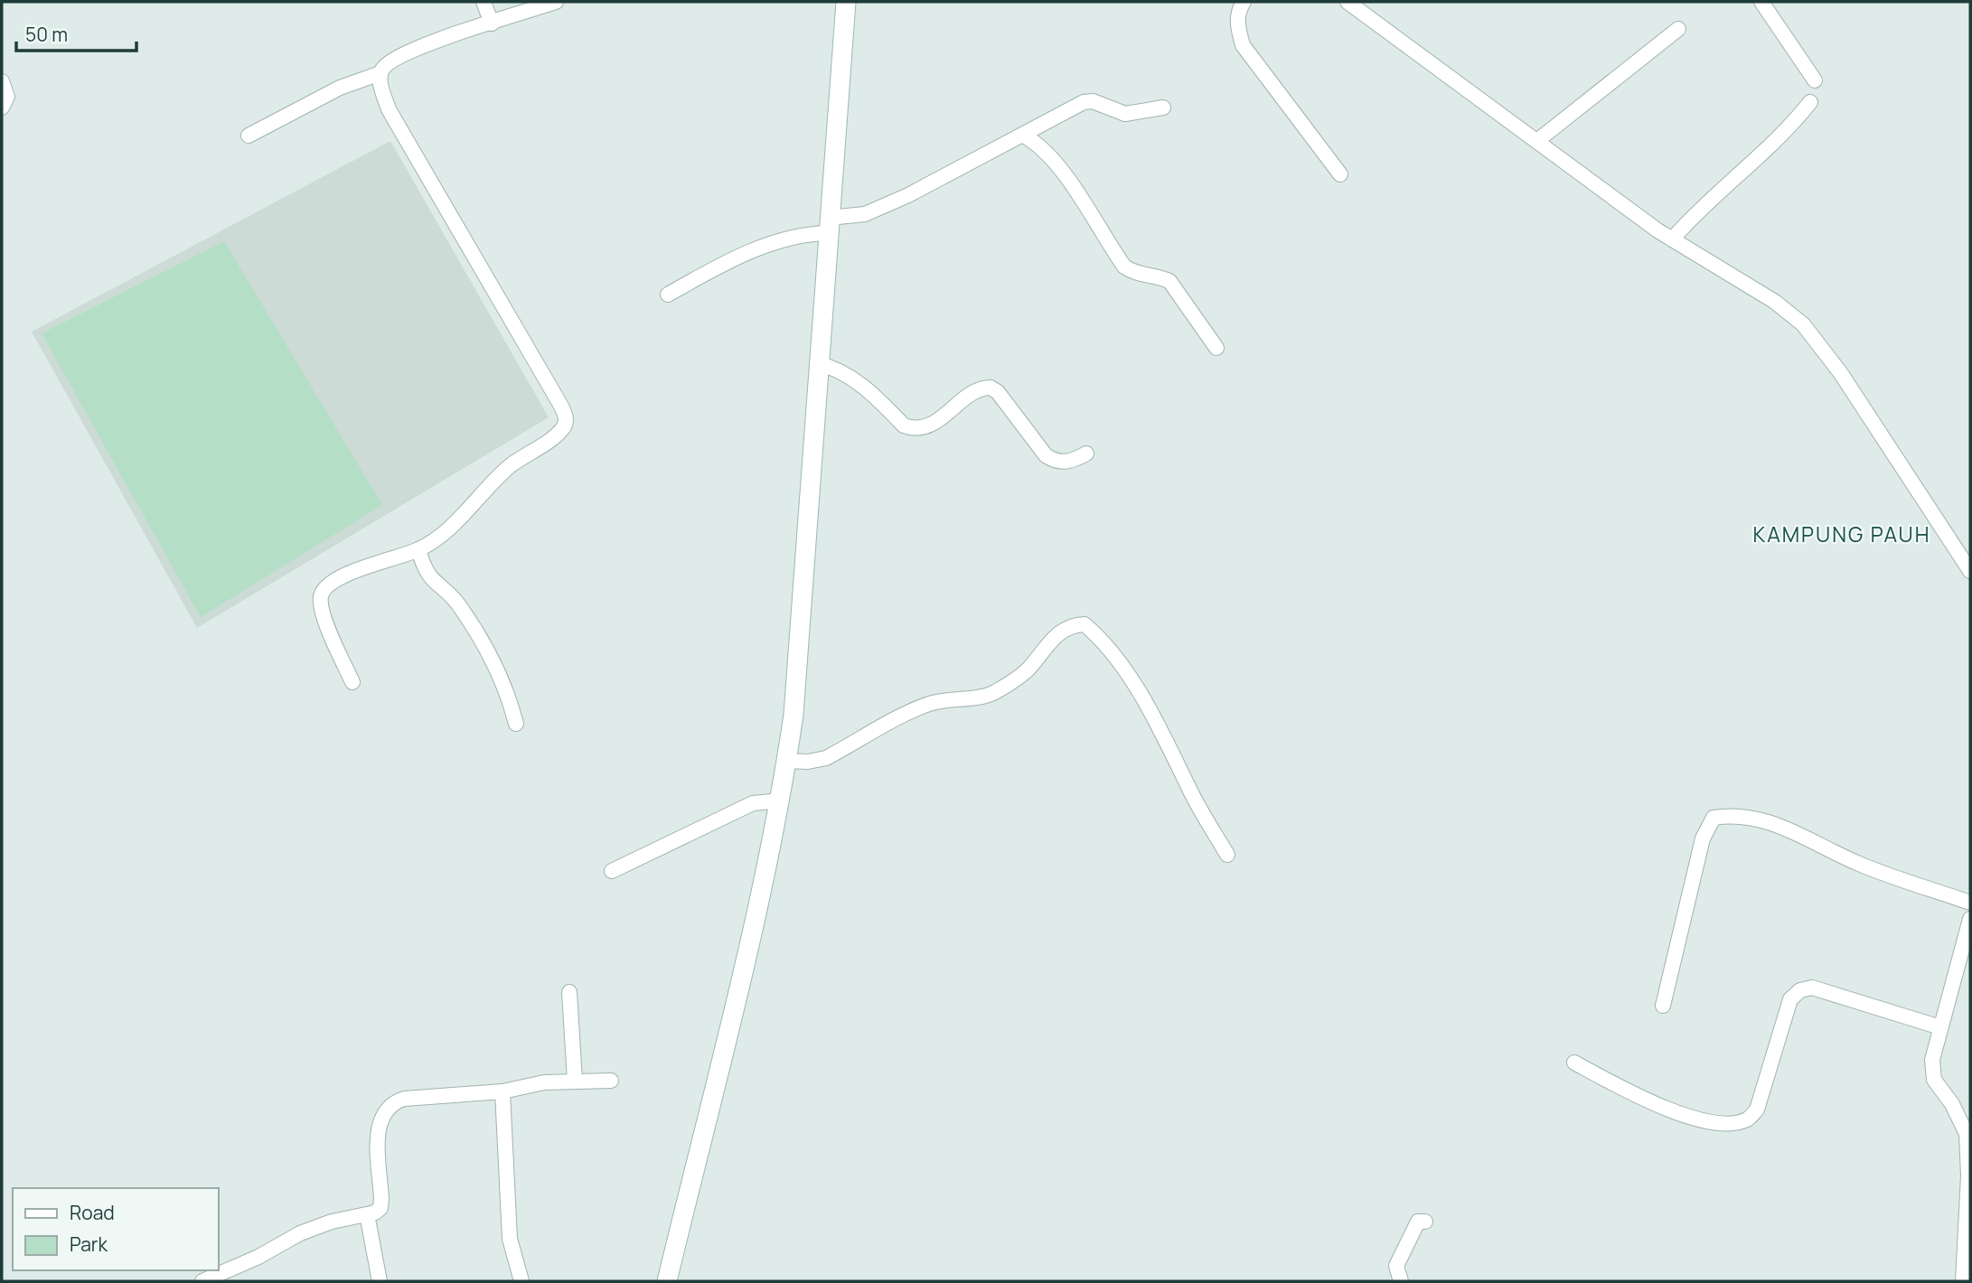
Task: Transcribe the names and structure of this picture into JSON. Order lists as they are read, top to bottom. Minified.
{"districts":["KAMPUNG PAUH"],"legend":["Road","Park"],"scale_bar":"50 m"}
